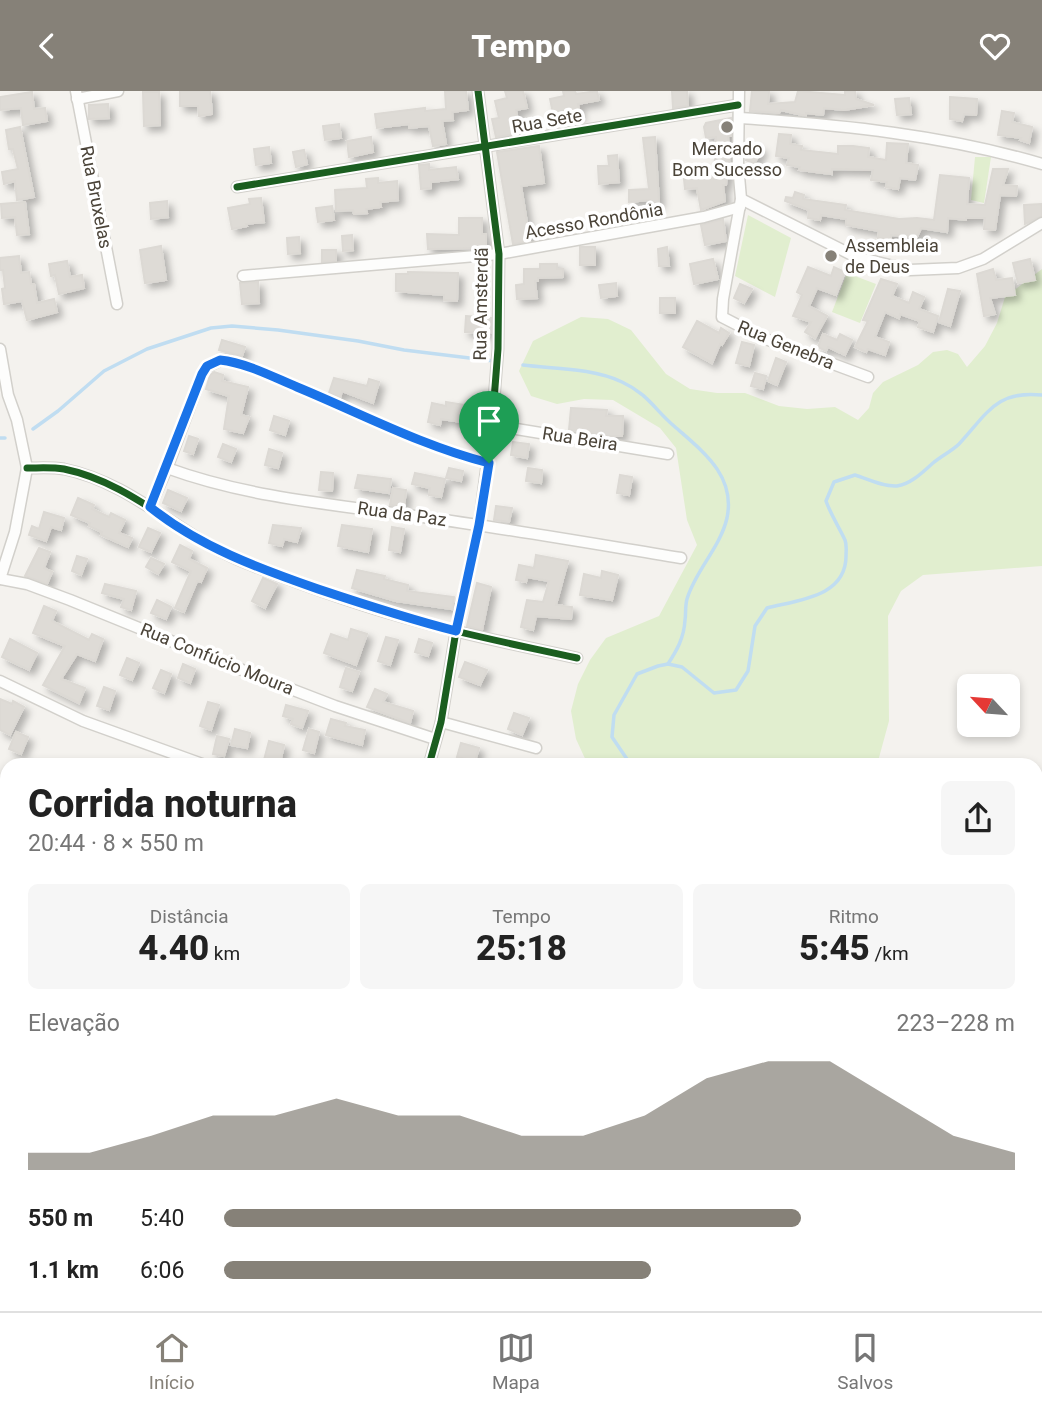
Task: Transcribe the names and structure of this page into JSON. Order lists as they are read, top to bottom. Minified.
{"streets":{"street":["Rua Sete","Rua Bruxelas","Acesso Rondônia","Rua Amsterdã","Rua Genebra","Rua Beira","Rua da Paz","Rua Confúcio Moura"]},"crossings":[["Rua Sete","Rua Amsterdã"],["Rua Sete","Rua Genebra"],["Acesso Rondônia","Rua Amsterdã"],["Acesso Rondônia","Rua Genebra"],["Rua Amsterdã","Rua Beira"],["Rua Amsterdã","Rua da Paz"],["Rua Amsterdã","Rua Confúcio Moura"]],"places":["Mercado Bom Sucesso","Assembleia de Deus"],"north":"top left","page":{"header":"Tempo","heading":["Corrida noturna","20:44 · 8 × 550 m"],"stats":[["Distância","4.40 km"],["Tempo","25:18"],["Ritmo","5:45 /km"]],"chart":["Elevação","223–228 m"],"list":[{"name":"550 m","note":"5:40"},{"name":"1.1 km","note":"6:06"}],"tabs":["Início","Mapa","Salvos"]}}
